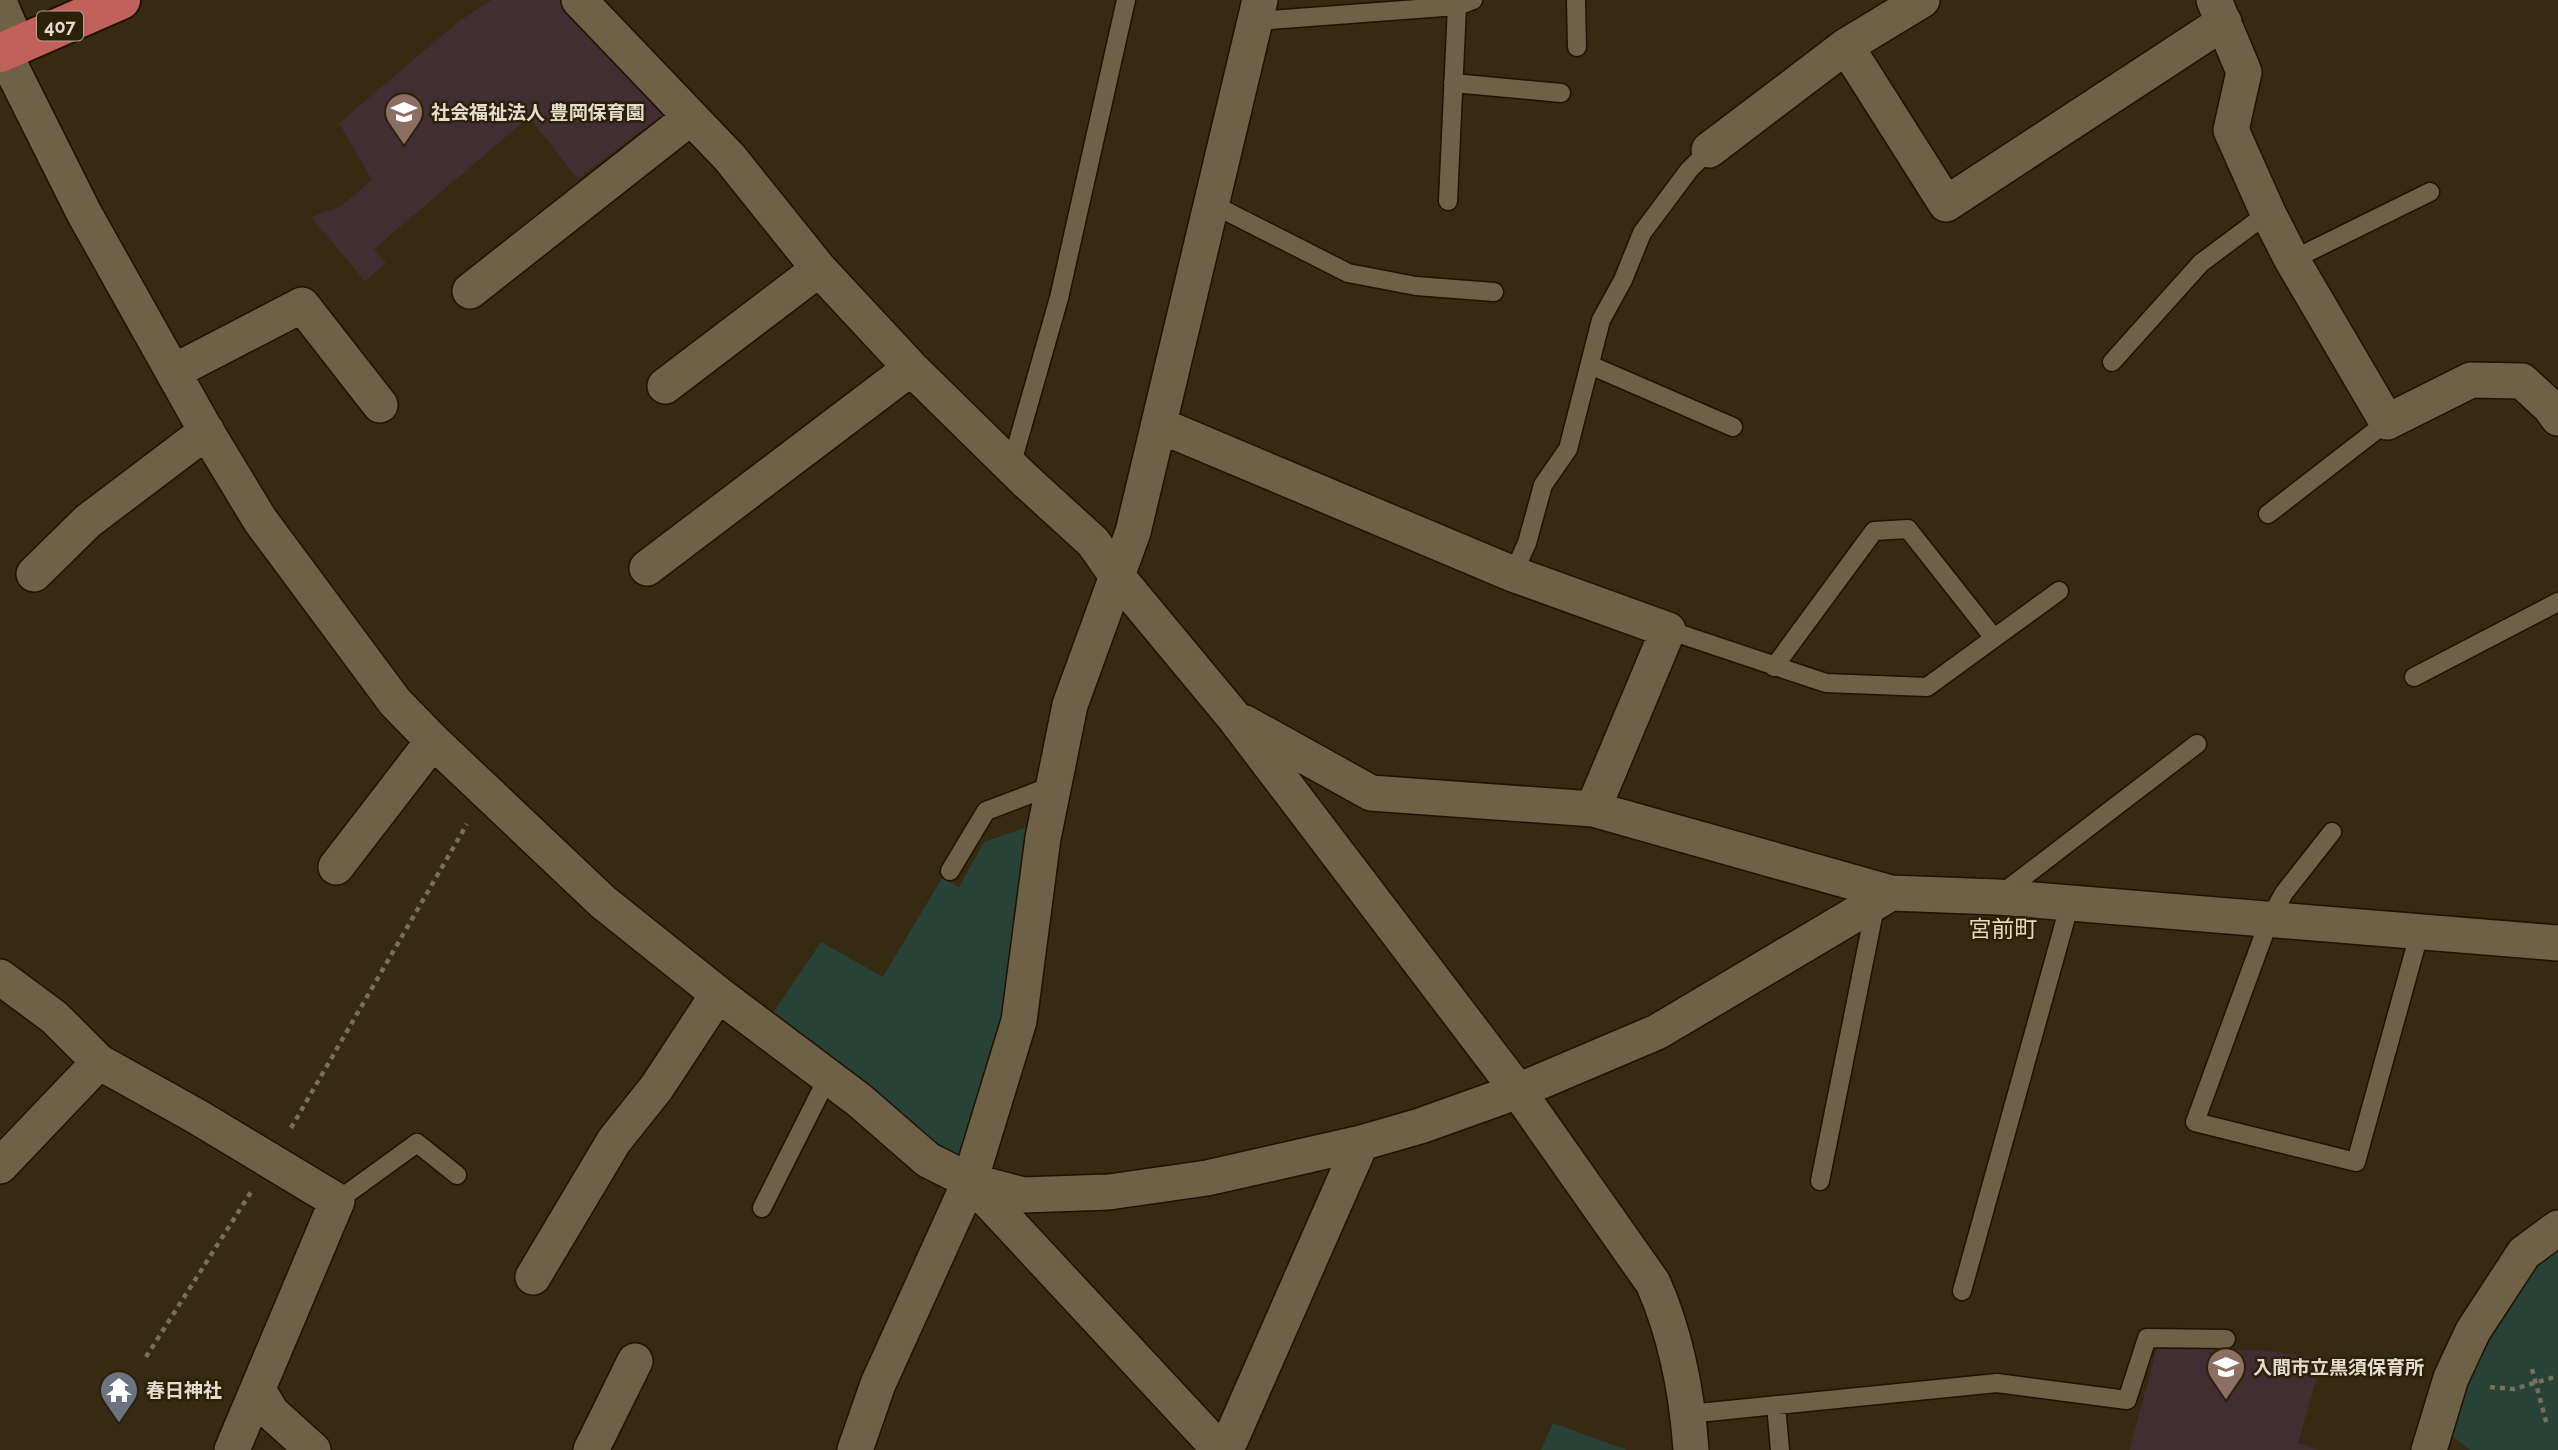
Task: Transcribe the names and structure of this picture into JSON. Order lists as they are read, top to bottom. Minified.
{"streets":{"highway":["407"]},"districts":["宮前町"],"places":{"school or university":["社会福祉法人 豊岡保育園","入間市立黒須保育所"],"temple":["春日神社"]}}
